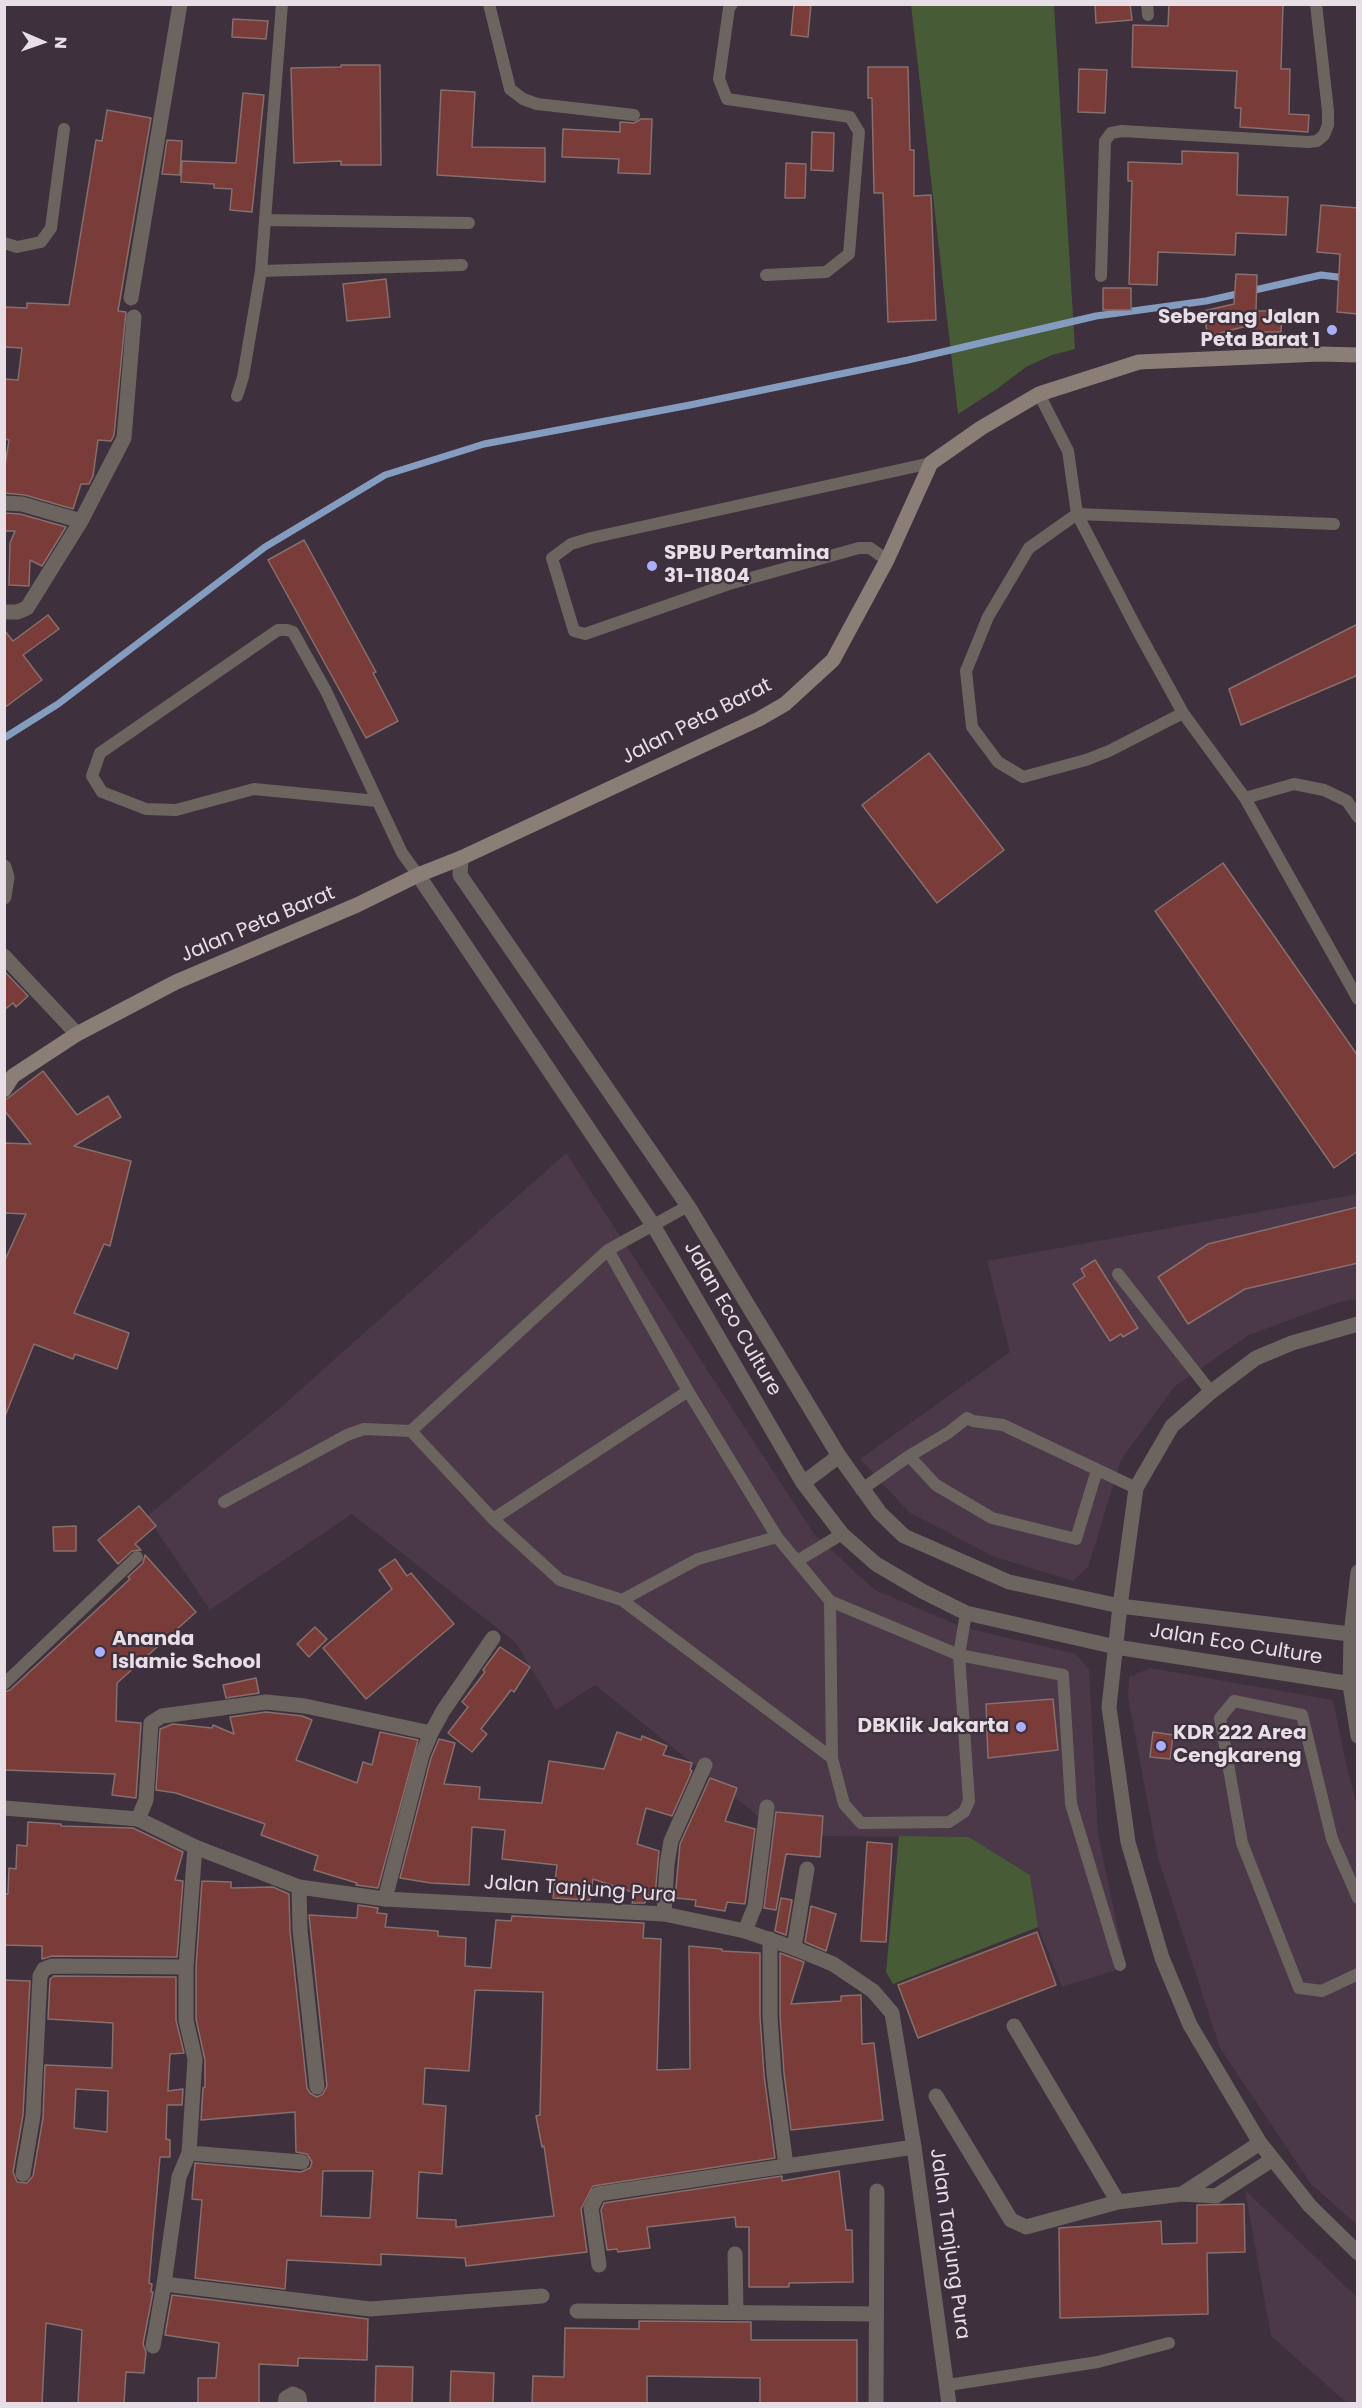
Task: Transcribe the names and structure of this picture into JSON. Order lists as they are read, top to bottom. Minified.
{"streets":{"main road":["Jalan Peta Barat"],"street":["Jalan Eco Culture","Jalan Tanjung Pura"]},"crossings":[["Jalan Peta Barat","Jalan Eco Culture"]],"places":["Seberang Jalan Peta Barat 1","SPBU Pertamina 31-11804","Ananda Islamic School","DBKlik Jakarta","KDR 222 Area Cengkareng"],"north":"right"}
